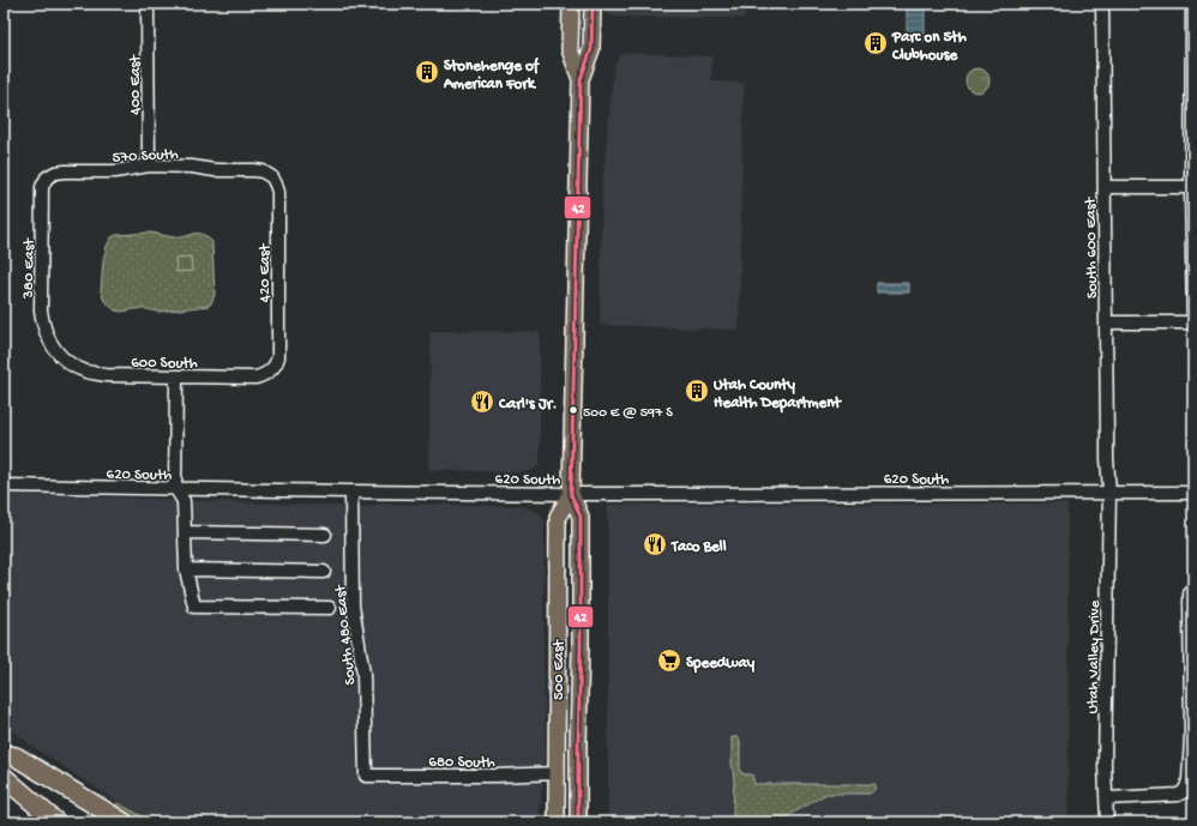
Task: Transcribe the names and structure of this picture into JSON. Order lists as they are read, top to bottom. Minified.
{"streets":{"main road":["500 East"],"street":["400 East","570 South","South 600 East","380 East","420 East","600 South","620 South","South 480 East","Utah Valley Drive","680 South"]},"crossings":[["400 East","570 South"],["570 South","380 East"],["570 South","420 East"],["South 600 East","620 South"],["South 600 East","Utah Valley Drive"],["380 East","600 South"],["420 East","600 South"],["620 South","South 480 East"],["620 South","Utah Valley Drive"],["620 South","500 East"],["South 480 East","680 South"],["500 East","680 South"]],"places":{"building":["Parc on 5th Clubhouse","Stonehenge of American Fork","Utah County Health Department"],"restaurant":["Carl's Jr.","Taco Bell"],"other":["500 E @ 597 S"],"supermarket":["Speedway"]},"lines":["transit line 42"]}
